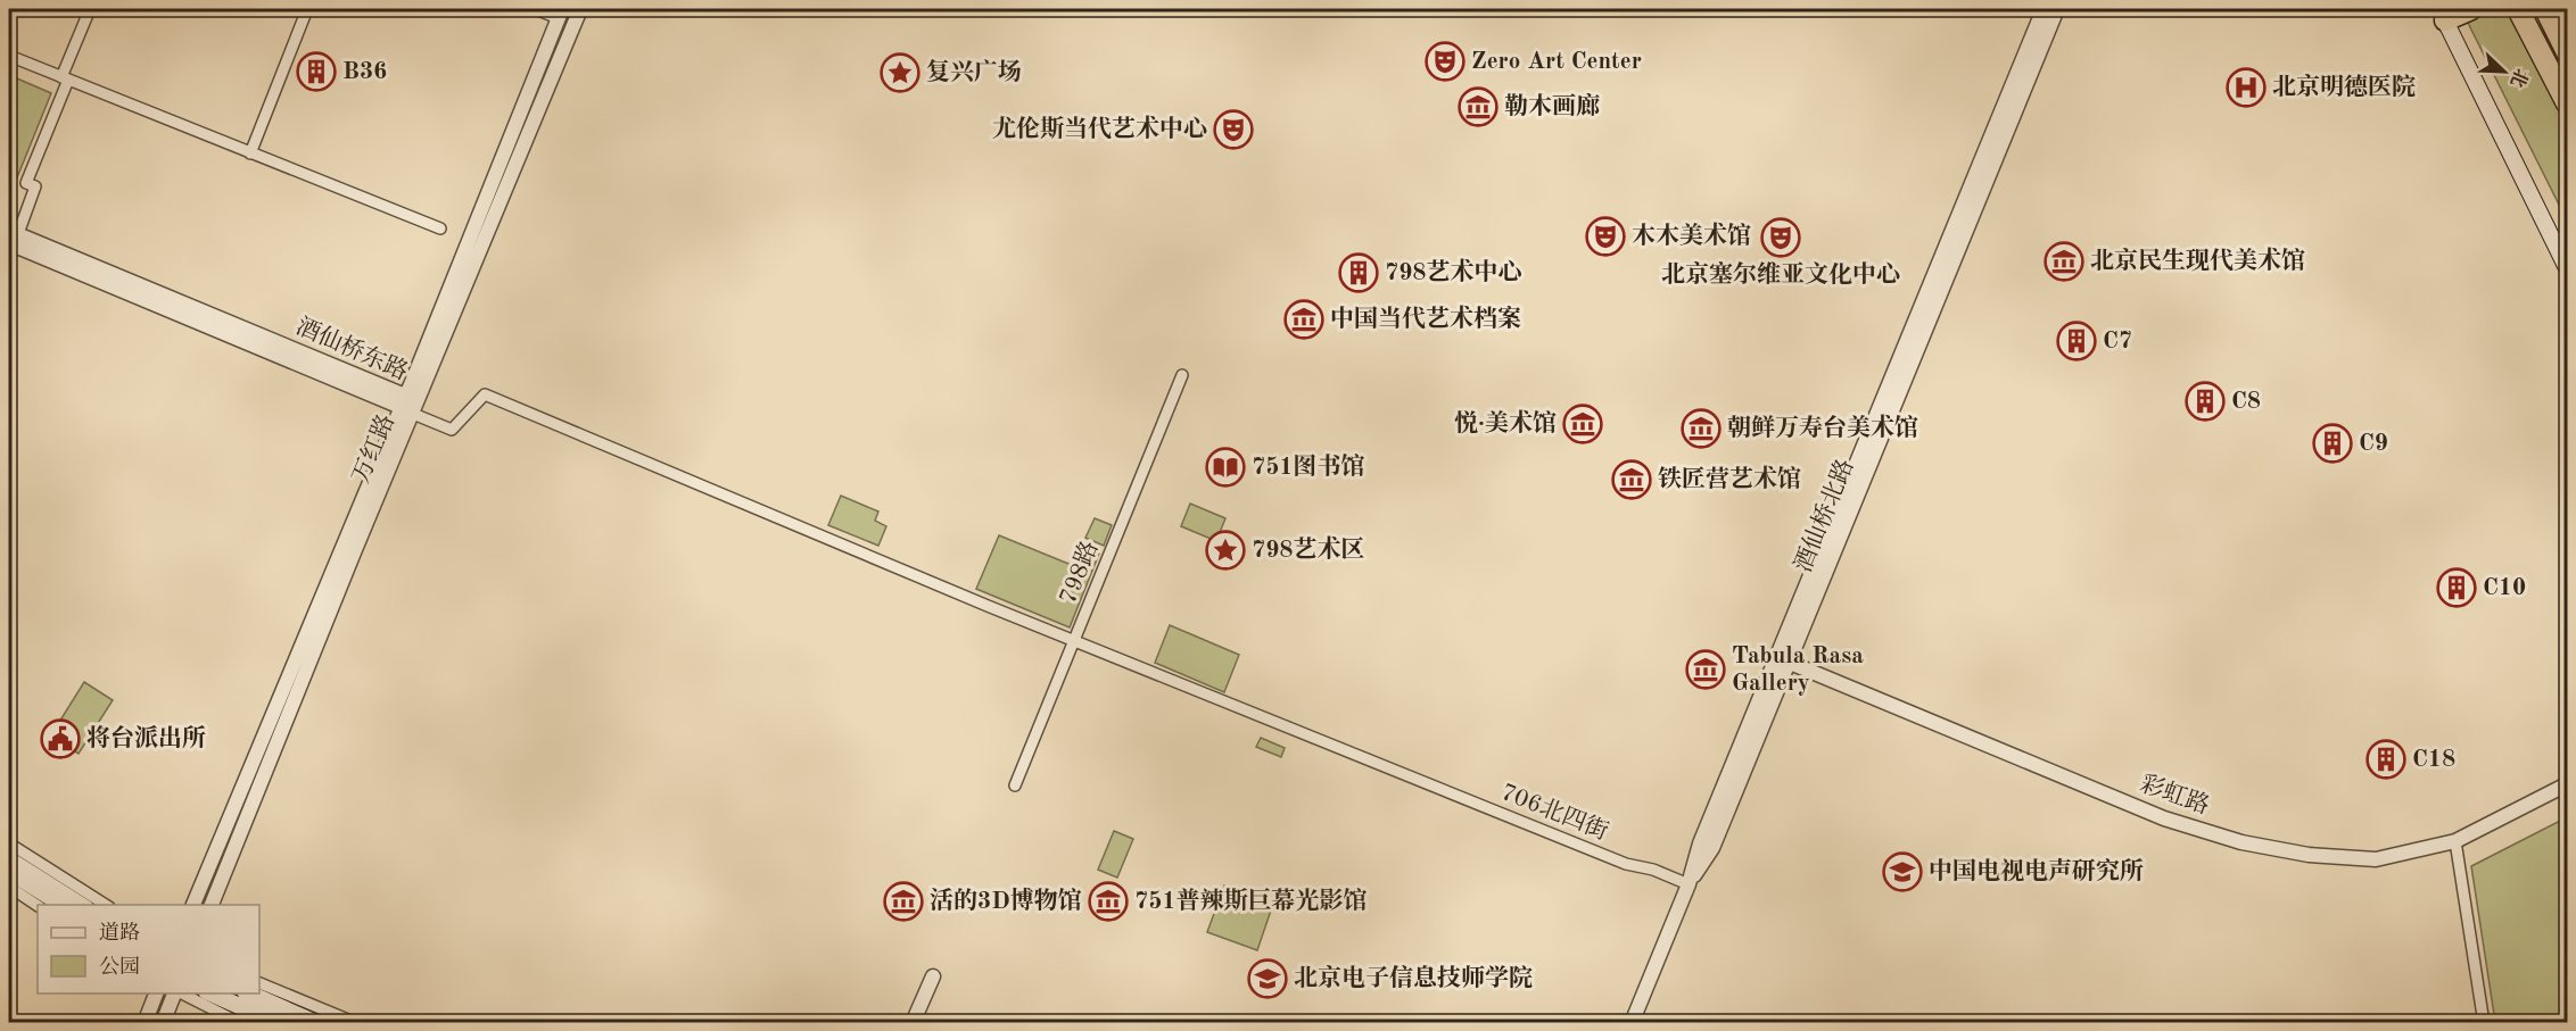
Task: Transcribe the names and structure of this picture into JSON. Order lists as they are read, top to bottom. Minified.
{"streets":{"street":["酒仙桥东路","万红路","酒仙桥北路","798路","彩虹路","706北四街"]},"crossings":[["酒仙桥东路","万红路"],["酒仙桥东路","706北四街"],["万红路","706北四街"],["酒仙桥北路","彩虹路"],["酒仙桥北路","706北四街"],["798路","706北四街"]],"places":{"theatre":["Zero Art Center","尤伦斯当代艺术中心","木木美术馆","北京塞尔维亚文化中心"],"building":["B36","798艺术中心","C7","C8","C9","C10","C18"],"place":["复兴广场","798艺术区"],"hospital":["北京明德医院"],"museum":["勒木画廊","北京民生现代美术馆","中国当代艺术档案","悦·美术馆","朝鲜万寿台美术馆","铁匠营艺术馆","Tabula Rasa Gallery","活的3D博物馆","751普辣斯巨幕光影馆"],"library":["751图书馆"],"public building":["将台派出所"],"school or university":["中国电视电声研究所","北京电子信息技师学院"]},"legend":["道路","公园"],"north":"bottom right"}
